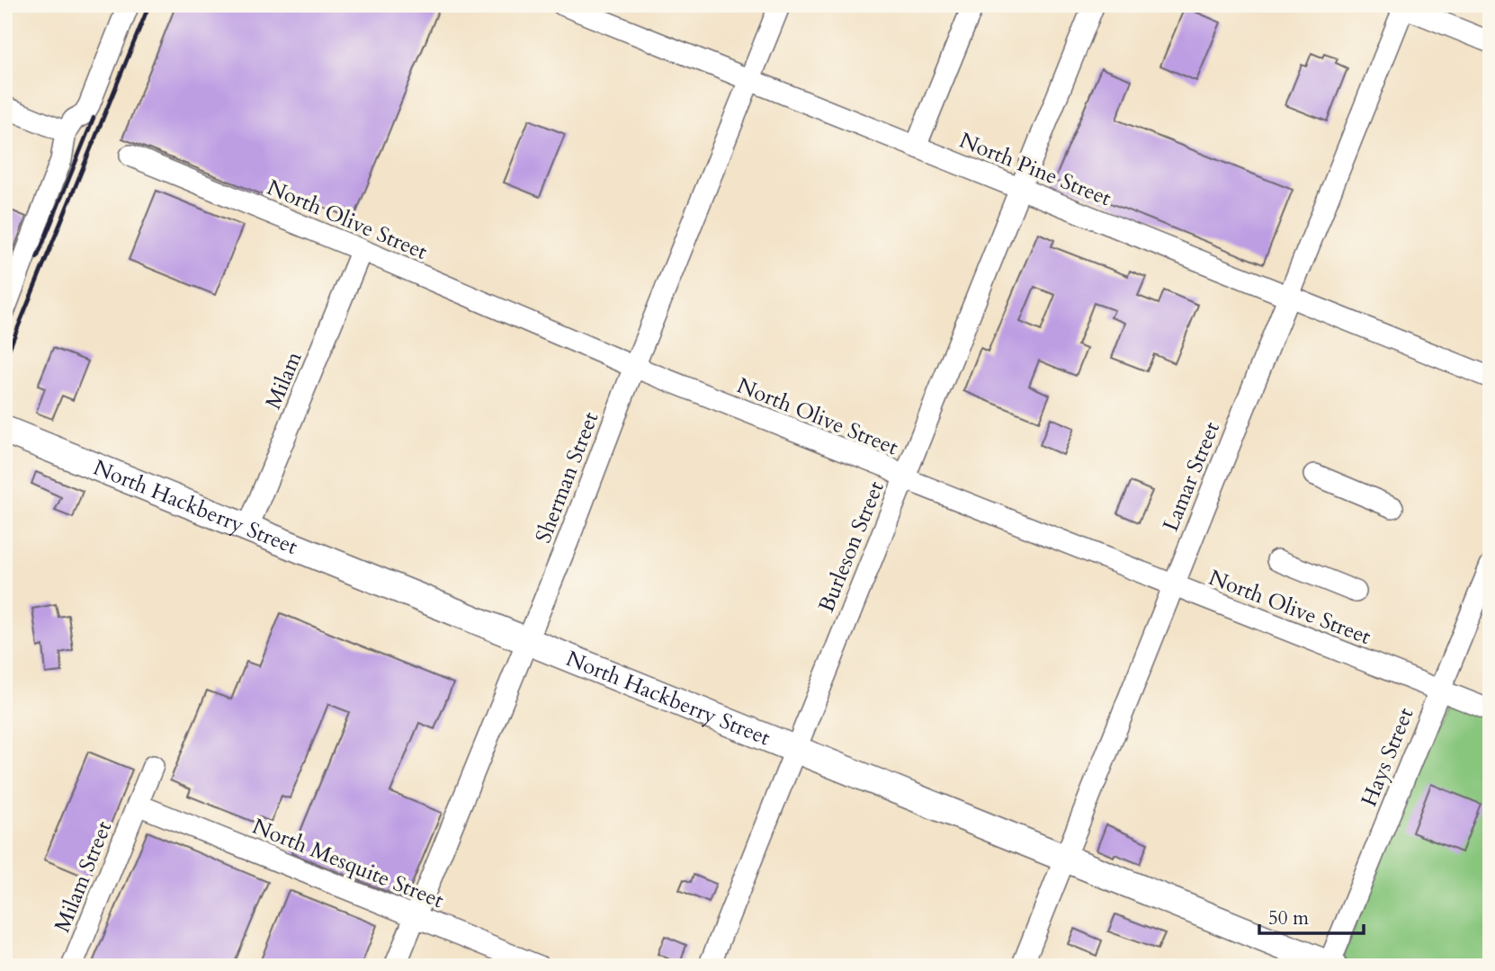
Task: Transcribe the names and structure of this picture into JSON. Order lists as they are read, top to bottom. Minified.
{"streets":{"main road":["North Hackberry Street"],"street":["North Pine Street","North Olive Street","Milam","Lamar Street","Sherman Street","Burleson Street","Hays Street","North Mesquite Street","Milam Street"]},"crossings":[["North Pine Street","Lamar Street"],["North Pine Street","Sherman Street"],["North Pine Street","Burleson Street"],["North Olive Street","Milam"],["North Olive Street","Lamar Street"],["North Olive Street","Sherman Street"],["North Olive Street","Burleson Street"],["North Olive Street","Hays Street"],["Milam","North Hackberry Street"],["Lamar Street","North Hackberry Street"],["Sherman Street","North Hackberry Street"],["Sherman Street","North Mesquite Street"],["North Hackberry Street","Burleson Street"],["North Hackberry Street","Hays Street"],["North Mesquite Street","Milam Street"]],"scale_bar":"50 m"}
